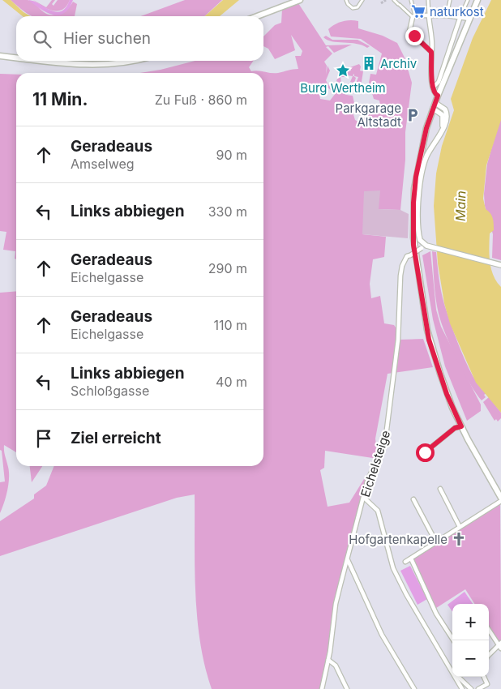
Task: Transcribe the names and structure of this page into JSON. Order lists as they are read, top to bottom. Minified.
{"streets":{"street":["Eichelsteige"]},"water":["Main"],"places":{"supermarket":["naturkost"],"building":["Archiv"],"place":["Burg Wertheim"],"parking":["Parkgarage Altstadt"],"church":["Hofgartenkapelle"]},"page":{"search":"Hier suchen","heading":["11 Min.","Zu Fuß · 860 m"],"list":[["Geradeaus","Amselweg","90 m"],["Links abbiegen","330 m"],["Geradeaus","Eichelgasse","290 m"],["Geradeaus","Eichelgasse","110 m"],["Links abbiegen","Schloßgasse","40 m"],"Ziel erreicht"],"map_buttons":["+","−"]}}
